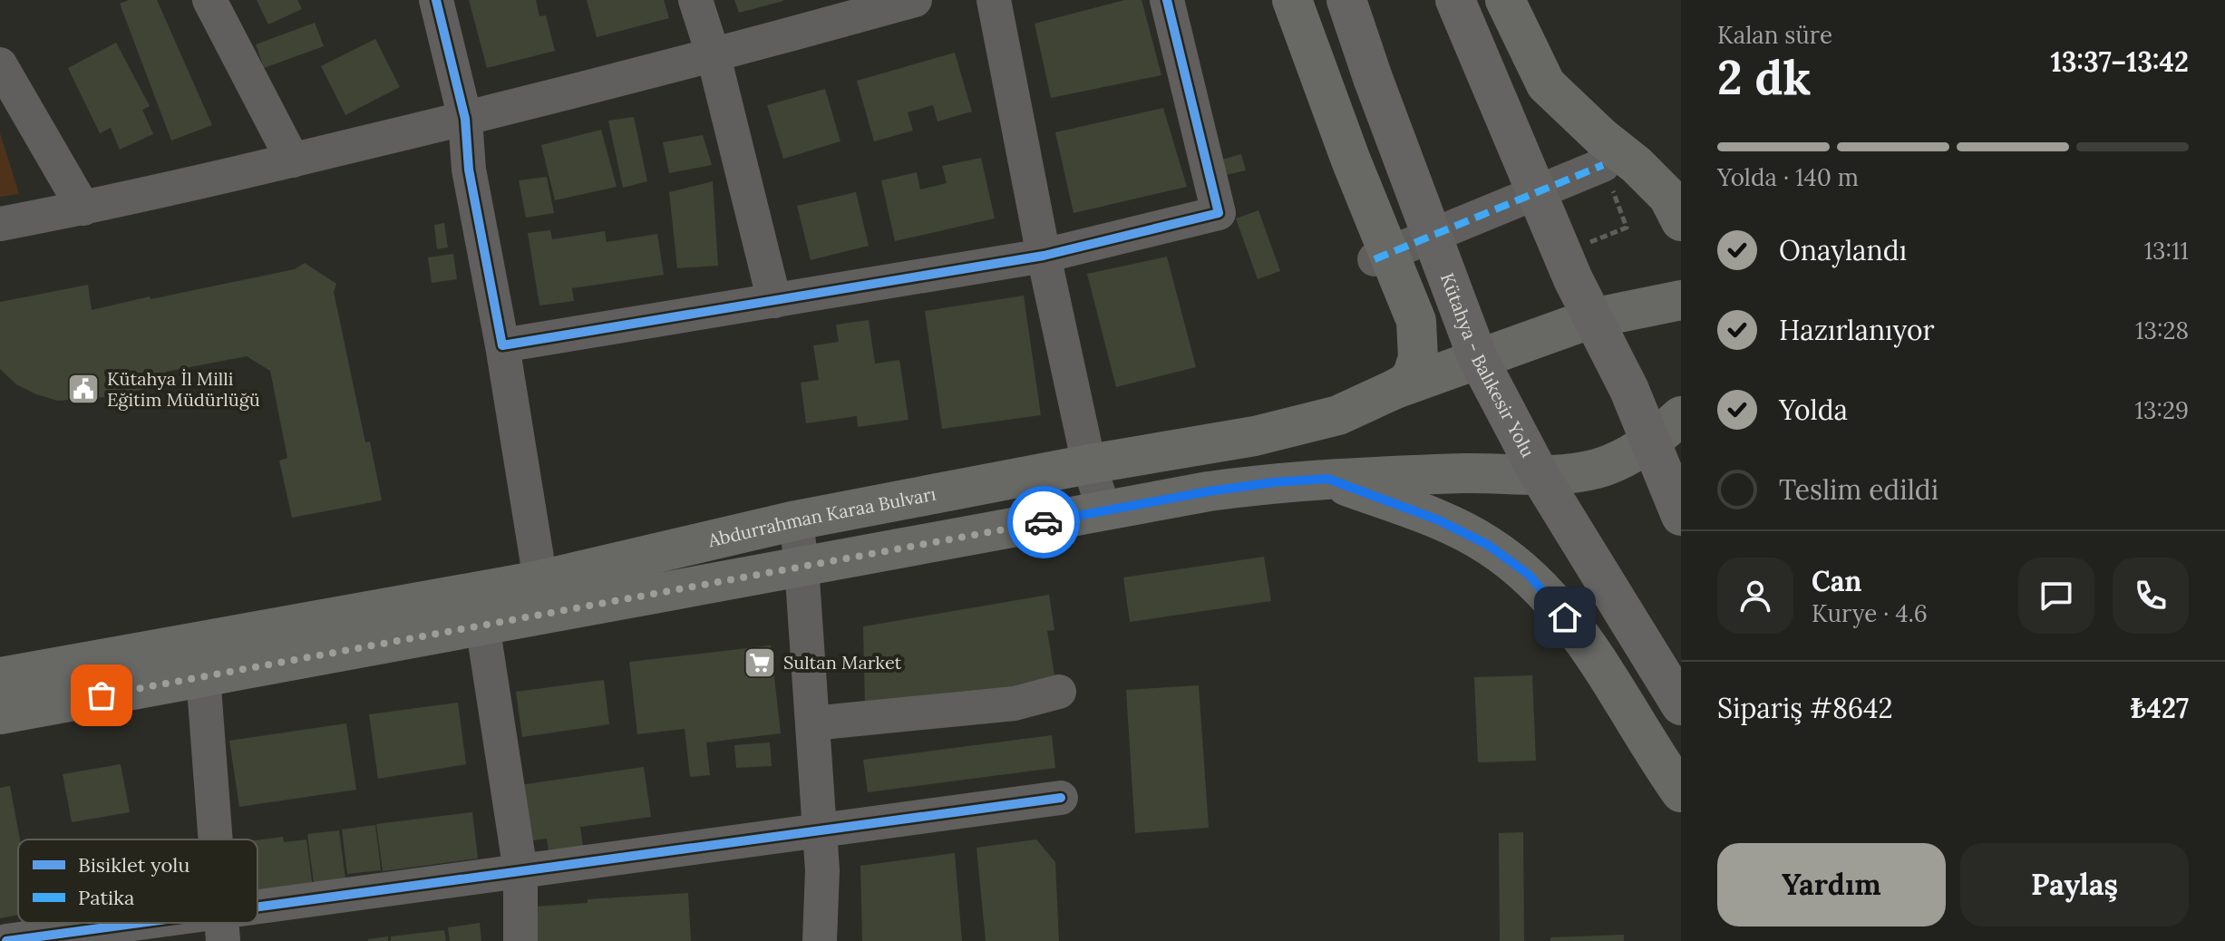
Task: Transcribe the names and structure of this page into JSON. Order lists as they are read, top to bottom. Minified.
{"streets":{"highway":["Kütahya - Balıkesir Yolu"],"main road":["Abdurrahman Karaa Bulvarı"]},"places":{"public building":["Kütahya İl Milli Eğitim Müdürlüğü"],"supermarket":["Sultan Market"]},"legend":["Bisiklet yolu","Patika"],"page":{"heading":["2 dk","Kalan süre","13:37–13:42"],"panel":["Can","Kurye · 4.6","Sipariş #8642","₺427"],"bar":"Yolda · 140 m","list":[["Onaylandı","13:11"],["Hazırlanıyor","13:28"],["Yolda","13:29"],"Teslim edildi"],"buttons":["Yardım","Paylaş"]}}
